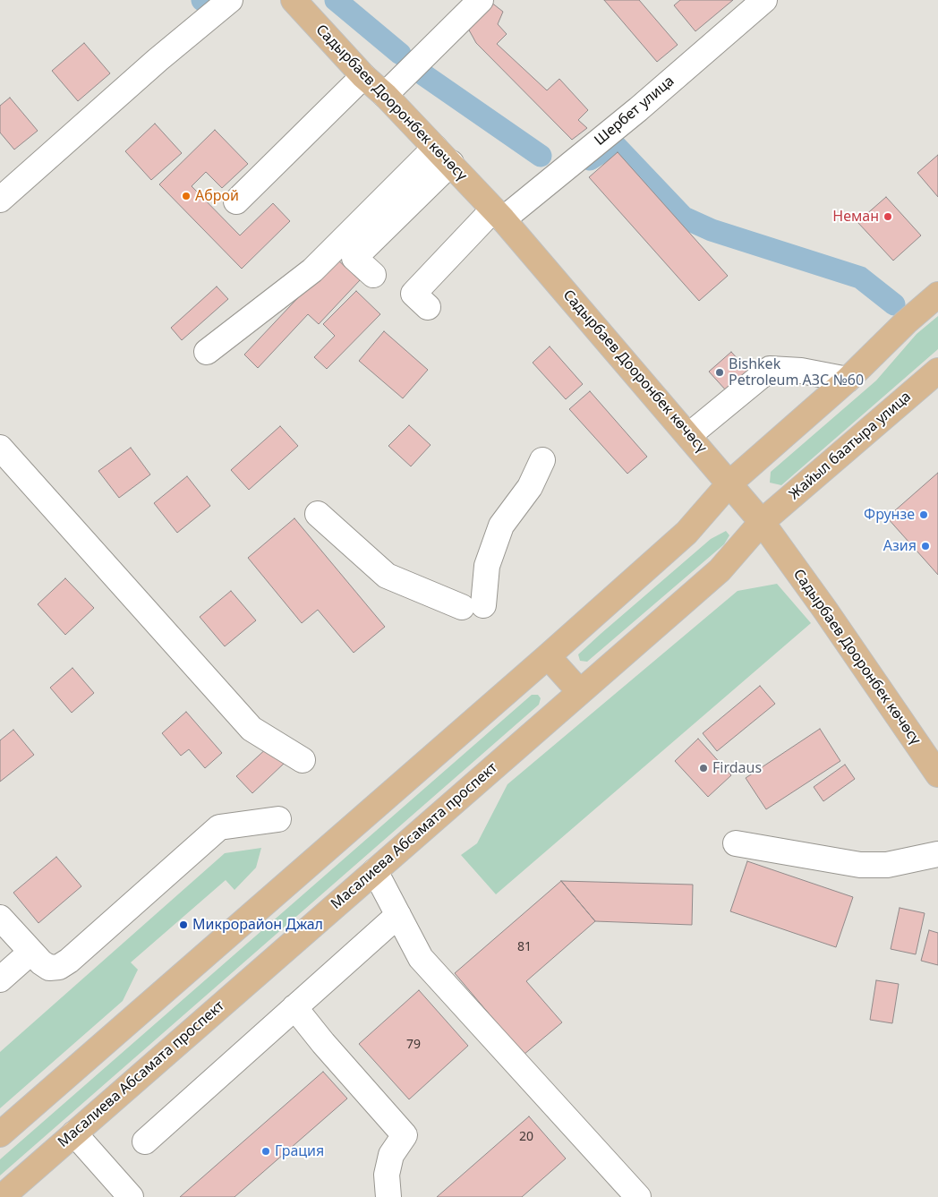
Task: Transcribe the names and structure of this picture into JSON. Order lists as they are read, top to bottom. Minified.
{"streets":{"main road":["Садырбаев Дооронбек көчөсү","Жайыл баатыра улица","Масалиева Абсамата проспект"],"street":["Шербет улица"]},"crossings":[["Садырбаев Дооронбек көчөсү","Шербет улица"],["Садырбаев Дооронбек көчөсү","Жайыл баатыра улица"],["Садырбаев Дооронбек көчөсү","Масалиева Абсамата проспект"],["Жайыл баатыра улица","Масалиева Абсамата проспект"]],"places":["Аброй","Неман","Bishkek Petroleum АЗС №60","Фрунзе","Азия","Firdaus","Микрорайон Джал","Грация"],"house_numbers":["81","79","20"]}
